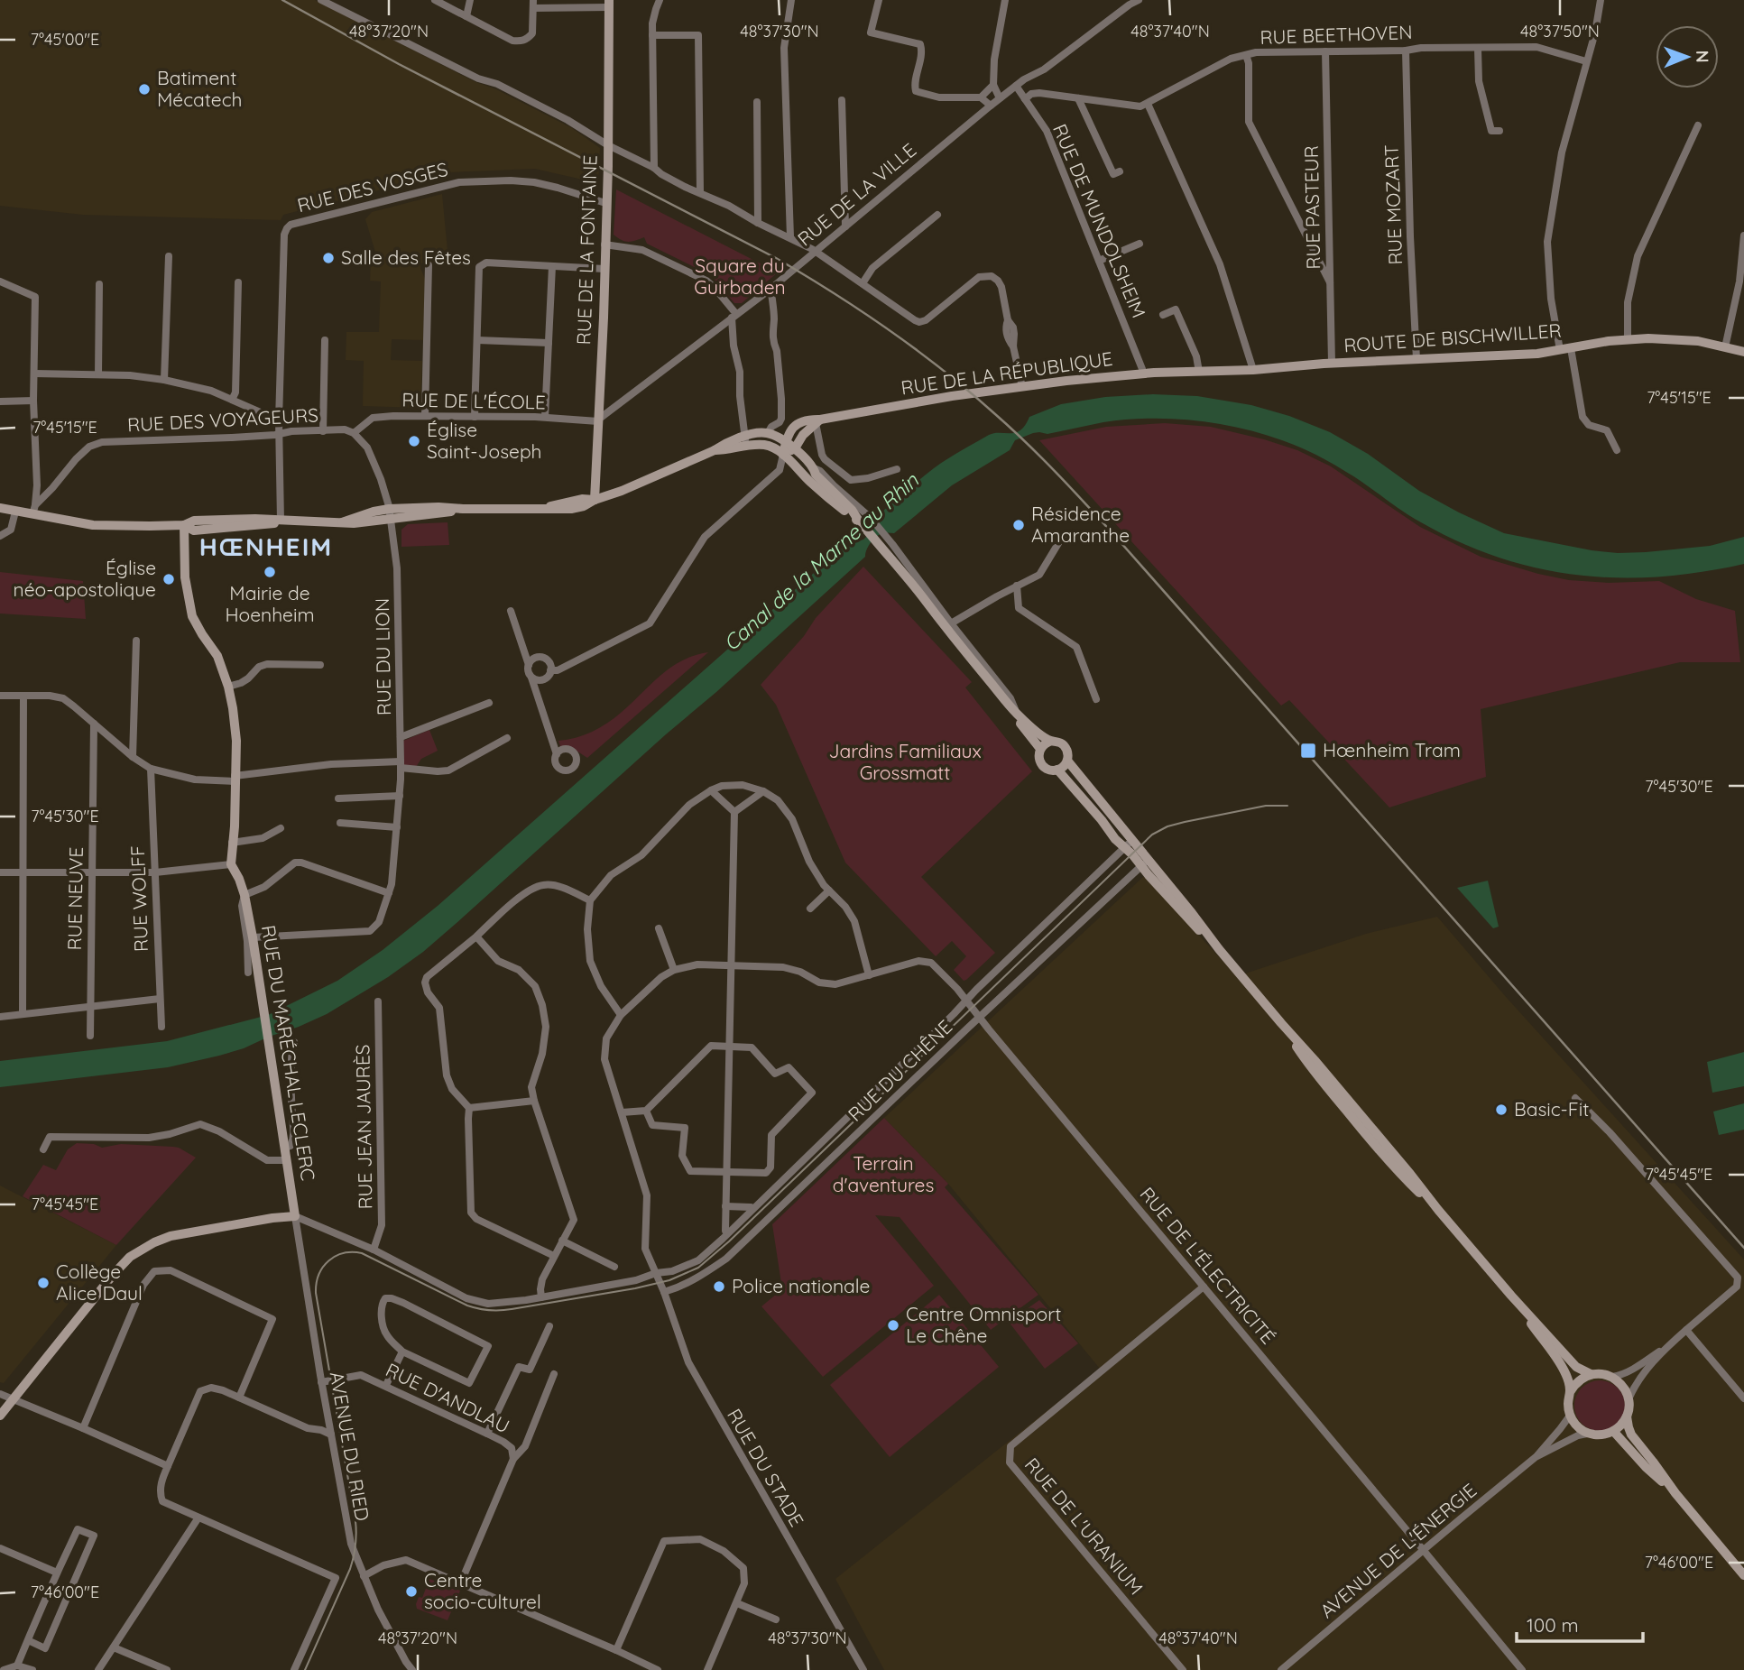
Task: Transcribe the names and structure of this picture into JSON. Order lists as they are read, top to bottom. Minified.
{"streets":{"main road":["RUE DE LA FONTAINE","ROUTE DE BISCHWILLER","RUE DE LA RÉPUBLIQUE","RUE DU MARÉCHAL LECLERC"],"street":["RUE BEETHOVEN","RUE DES VOSGES","RUE DE LA VILLE","RUE MOZART","RUE PASTEUR","RUE DE MUNDOLSHEIM","RUE DE L'ÉCOLE","RUE DES VOYAGEURS","RUE DU LION","RUE NEUVE","RUE WOLFF","RUE DU CHÊNE","RUE JEAN JAURÈS","RUE DE L'ÉLECTRICITÉ","RUE D'ANDLAU","AVENUE DU RIED","RUE DU STADE","RUE DE L'URANIUM","AVENUE DE L'ÉNERGIE"]},"crossings":[["RUE BEETHOVEN","RUE MOZART"],["RUE BEETHOVEN","RUE PASTEUR"],["RUE BEETHOVEN","RUE DE MUNDOLSHEIM"],["RUE DES VOSGES","RUE DE LA FONTAINE"],["RUE DES VOSGES","RUE DES VOYAGEURS"],["RUE DE LA VILLE","RUE DE MUNDOLSHEIM"],["RUE DE LA VILLE","RUE DE LA FONTAINE"],["RUE DE LA VILLE","RUE DE L'ÉCOLE"],["RUE MOZART","ROUTE DE BISCHWILLER"],["RUE PASTEUR","ROUTE DE BISCHWILLER"],["RUE DE MUNDOLSHEIM","RUE DE LA RÉPUBLIQUE"],["RUE DE LA FONTAINE","RUE DE L'ÉCOLE"],["ROUTE DE BISCHWILLER","RUE DE LA RÉPUBLIQUE"],["RUE DE L'ÉCOLE","RUE DES VOYAGEURS"],["RUE DU LION","RUE DU MARÉCHAL LECLERC"],["RUE DU MARÉCHAL LECLERC","RUE DU CHÊNE"],["RUE DU MARÉCHAL LECLERC","AVENUE DU RIED"],["RUE DU CHÊNE","RUE JEAN JAURÈS"],["RUE DU CHÊNE","RUE DE L'ÉLECTRICITÉ"],["RUE DU CHÊNE","AVENUE DU RIED"],["RUE DU CHÊNE","RUE DU STADE"],["RUE DE L'ÉLECTRICITÉ","RUE DE L'URANIUM"],["RUE DE L'ÉLECTRICITÉ","AVENUE DE L'ÉNERGIE"],["RUE D'ANDLAU","AVENUE DU RIED"]],"districts":["HŒNHEIM"],"water":["Canal de la Marne au Rhin"],"parks":["Square du Guirbaden","Jardins Familiaux Grossmatt","Terrain d'aventures"],"places":{"other":["Batiment Mécatech","Salle des Fêtes","Église Saint-Joseph","Résidence Amaranthe","Mairie de Hoenheim","Église néo-apostolique","Basic-Fit","Collège Alice Daul","Police nationale","Centre Omnisport Le Chêne","Centre socio-culturel"],"transit":["Hœnheim Tram"]},"scale_bar":"100 m","north":"right","coordinates":["48°37'20\"N","48°37'30\"N","48°37'40\"N","48°37'50\"N","7°45'00\"E","7°45'15\"E","7°45'30\"E","7°45'45\"E","7°46'00\"E"]}
